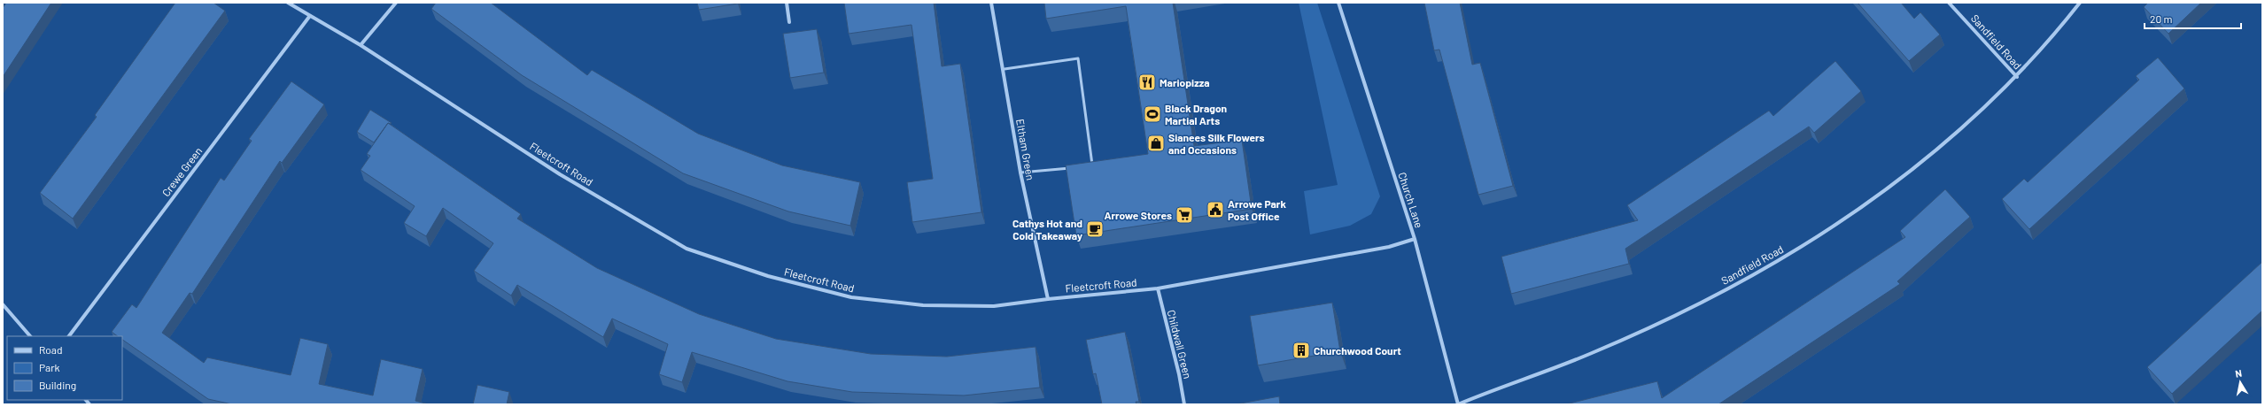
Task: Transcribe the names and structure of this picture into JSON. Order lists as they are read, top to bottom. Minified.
{"streets":{"street":["Sandfield Road","Eltham Green","Fleetcroft Road","Crewe Green","Church Lane","Childwall Green"]},"crossings":[["Sandfield Road","Church Lane"],["Eltham Green","Fleetcroft Road"],["Fleetcroft Road","Crewe Green"],["Fleetcroft Road","Church Lane"],["Fleetcroft Road","Childwall Green"]],"places":{"restaurant":["Mariopizza"],"sports":["Black Dragon Martial Arts"],"shop":["Sianees Silk Flowers and Occasions"],"public building":["Arrowe Park Post Office"],"supermarket":["Arrowe Stores"],"cafe":["Cathys Hot and Cold Takeaway"],"building":["Churchwood Court"]},"legend":["Road","Park","Building"],"scale_bar":"20 m","north":"top"}
